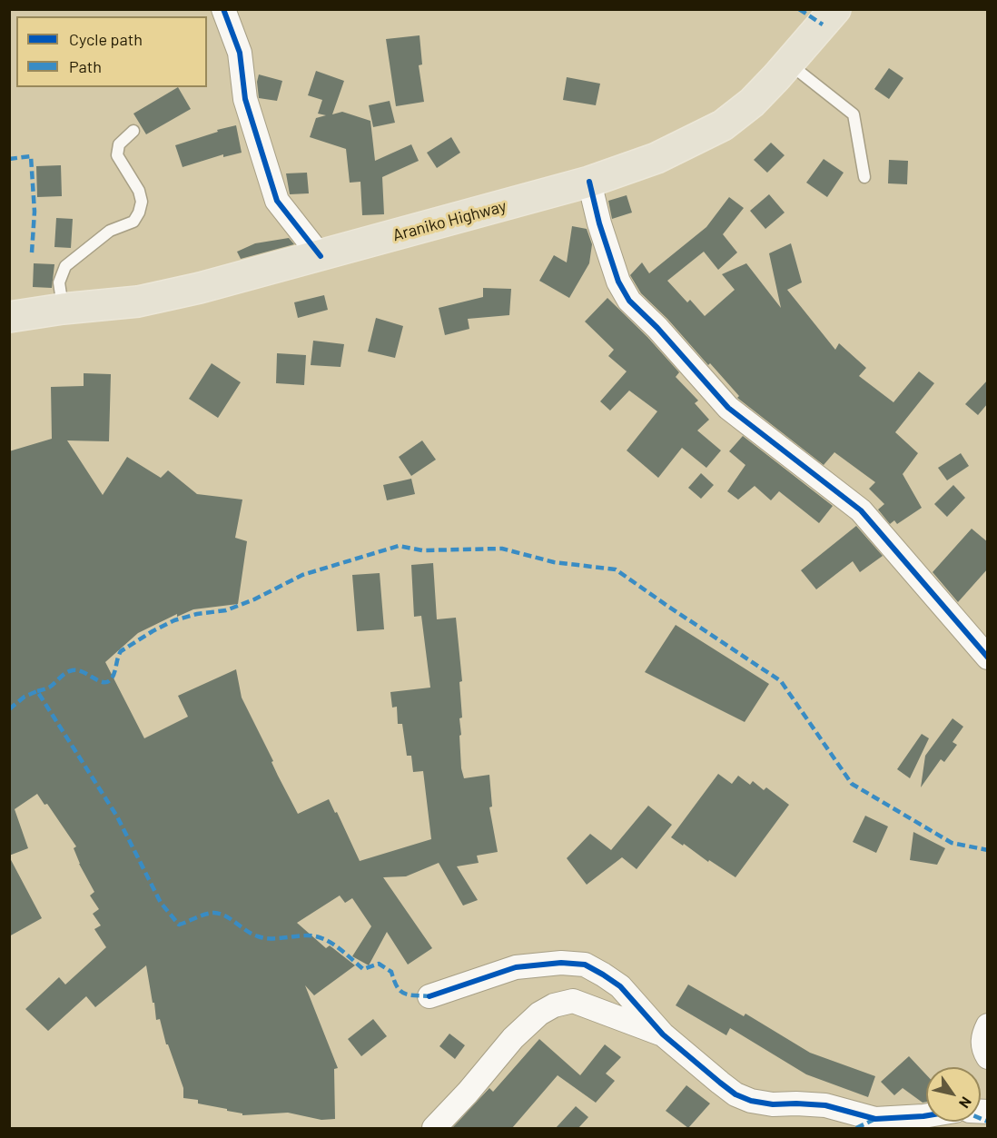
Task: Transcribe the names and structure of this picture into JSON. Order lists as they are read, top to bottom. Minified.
{"streets":{"highway":["Araniko Highway"]},"legend":["Cycle path","Path"],"north":"bottom right"}
